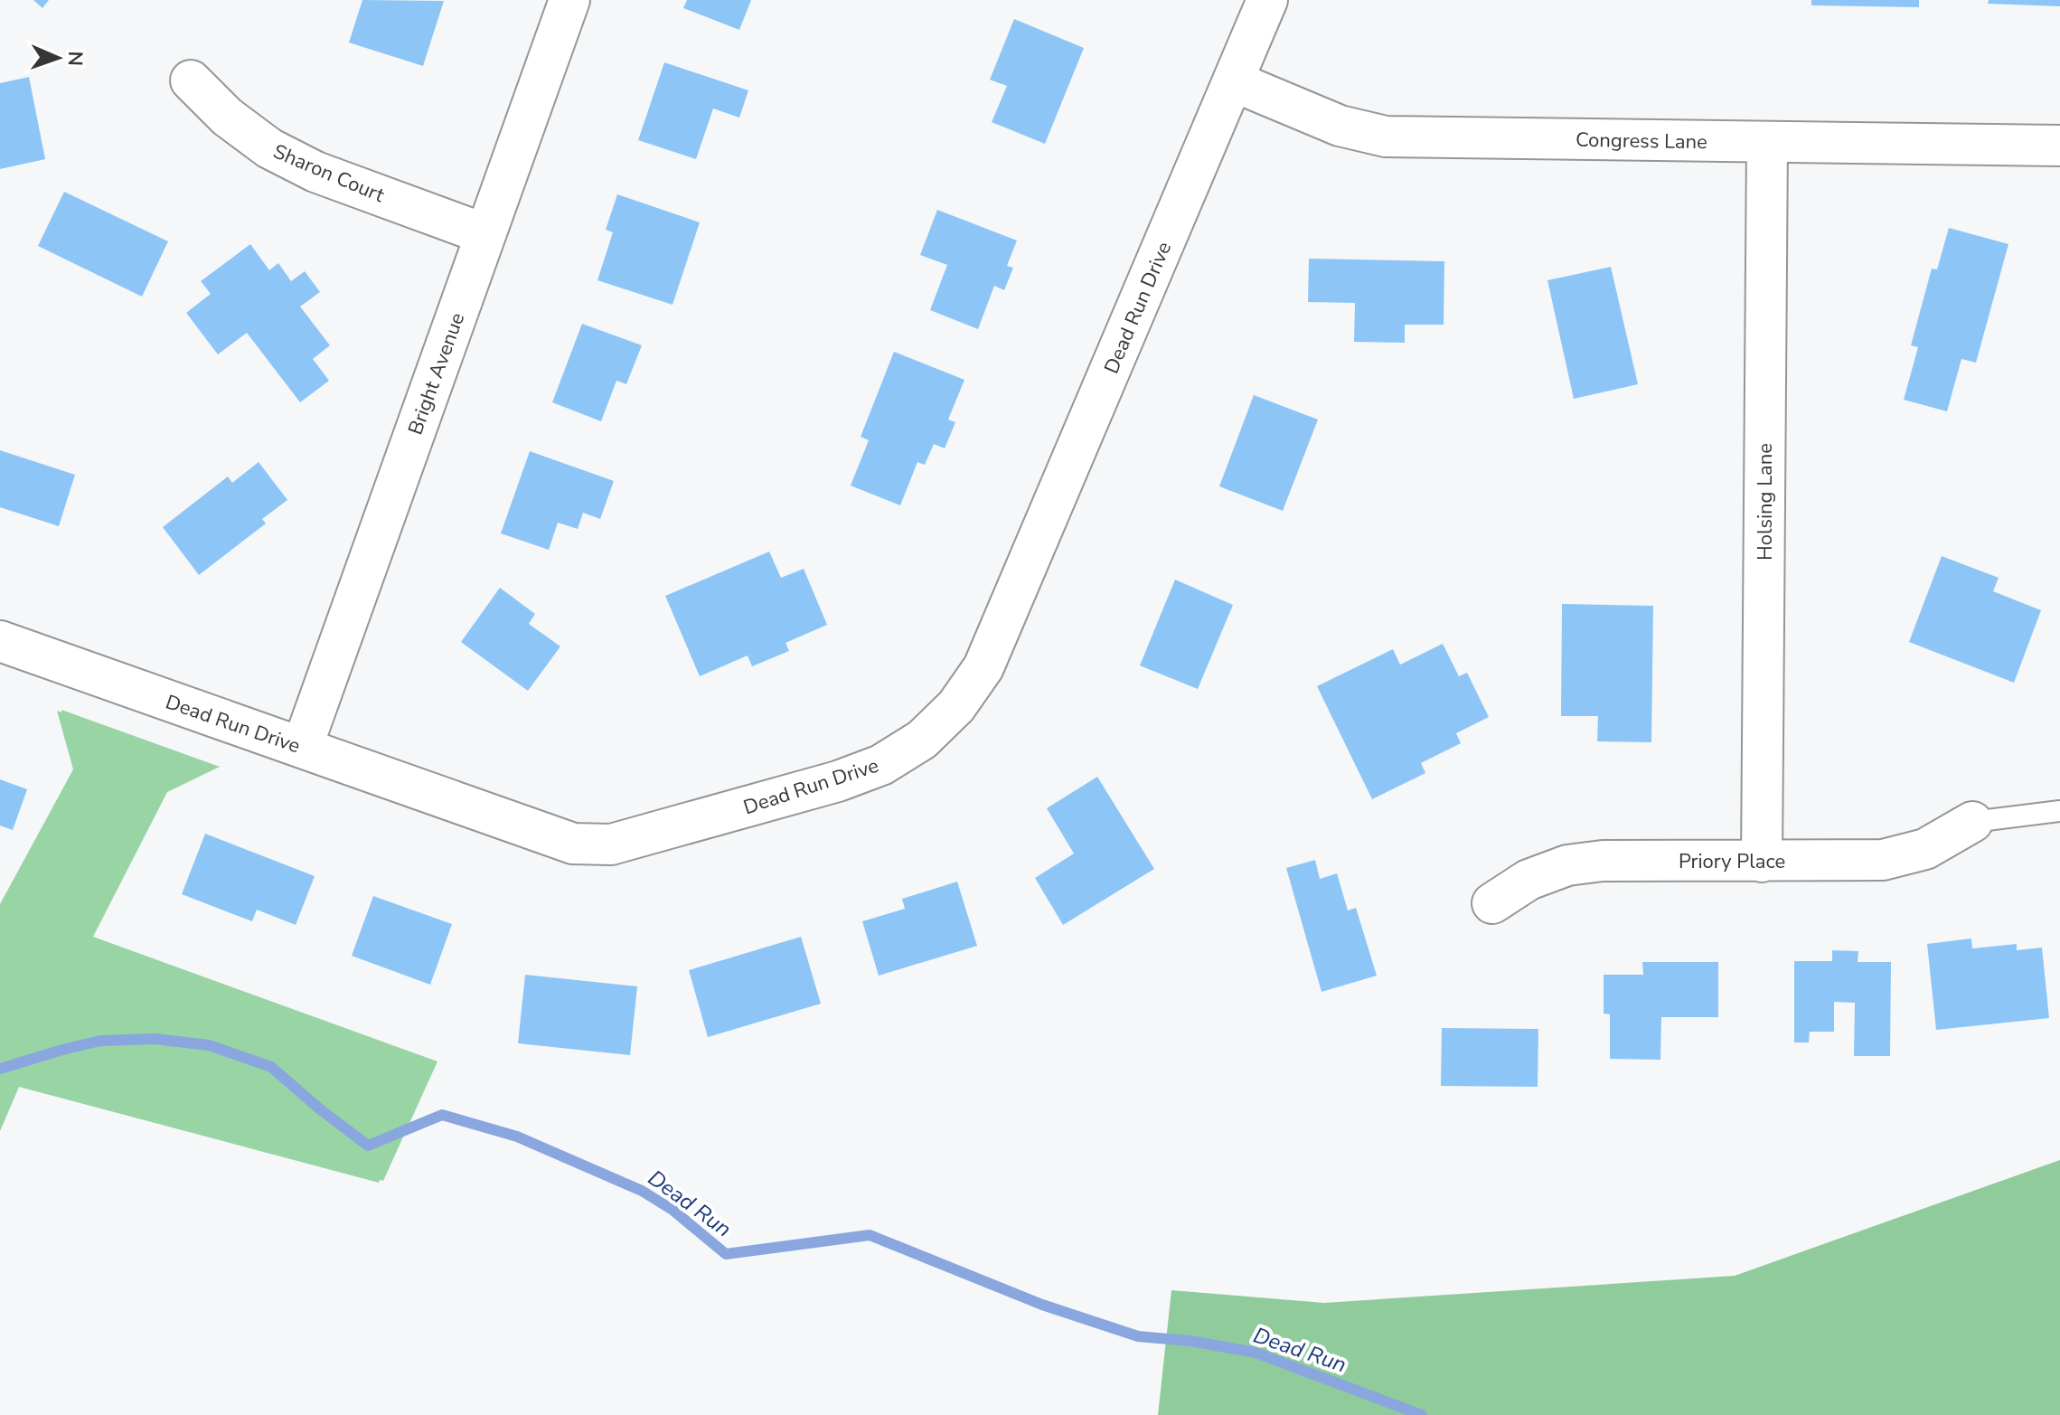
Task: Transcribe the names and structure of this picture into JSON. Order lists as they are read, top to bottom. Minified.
{"streets":{"street":["Congress Lane","Sharon Court","Dead Run Drive","Bright Avenue","Holsing Lane","Priory Place"]},"crossings":[["Congress Lane","Dead Run Drive"],["Congress Lane","Holsing Lane"],["Sharon Court","Bright Avenue"],["Dead Run Drive","Bright Avenue"],["Holsing Lane","Priory Place"]],"water":["Dead Run"],"north":"right"}
